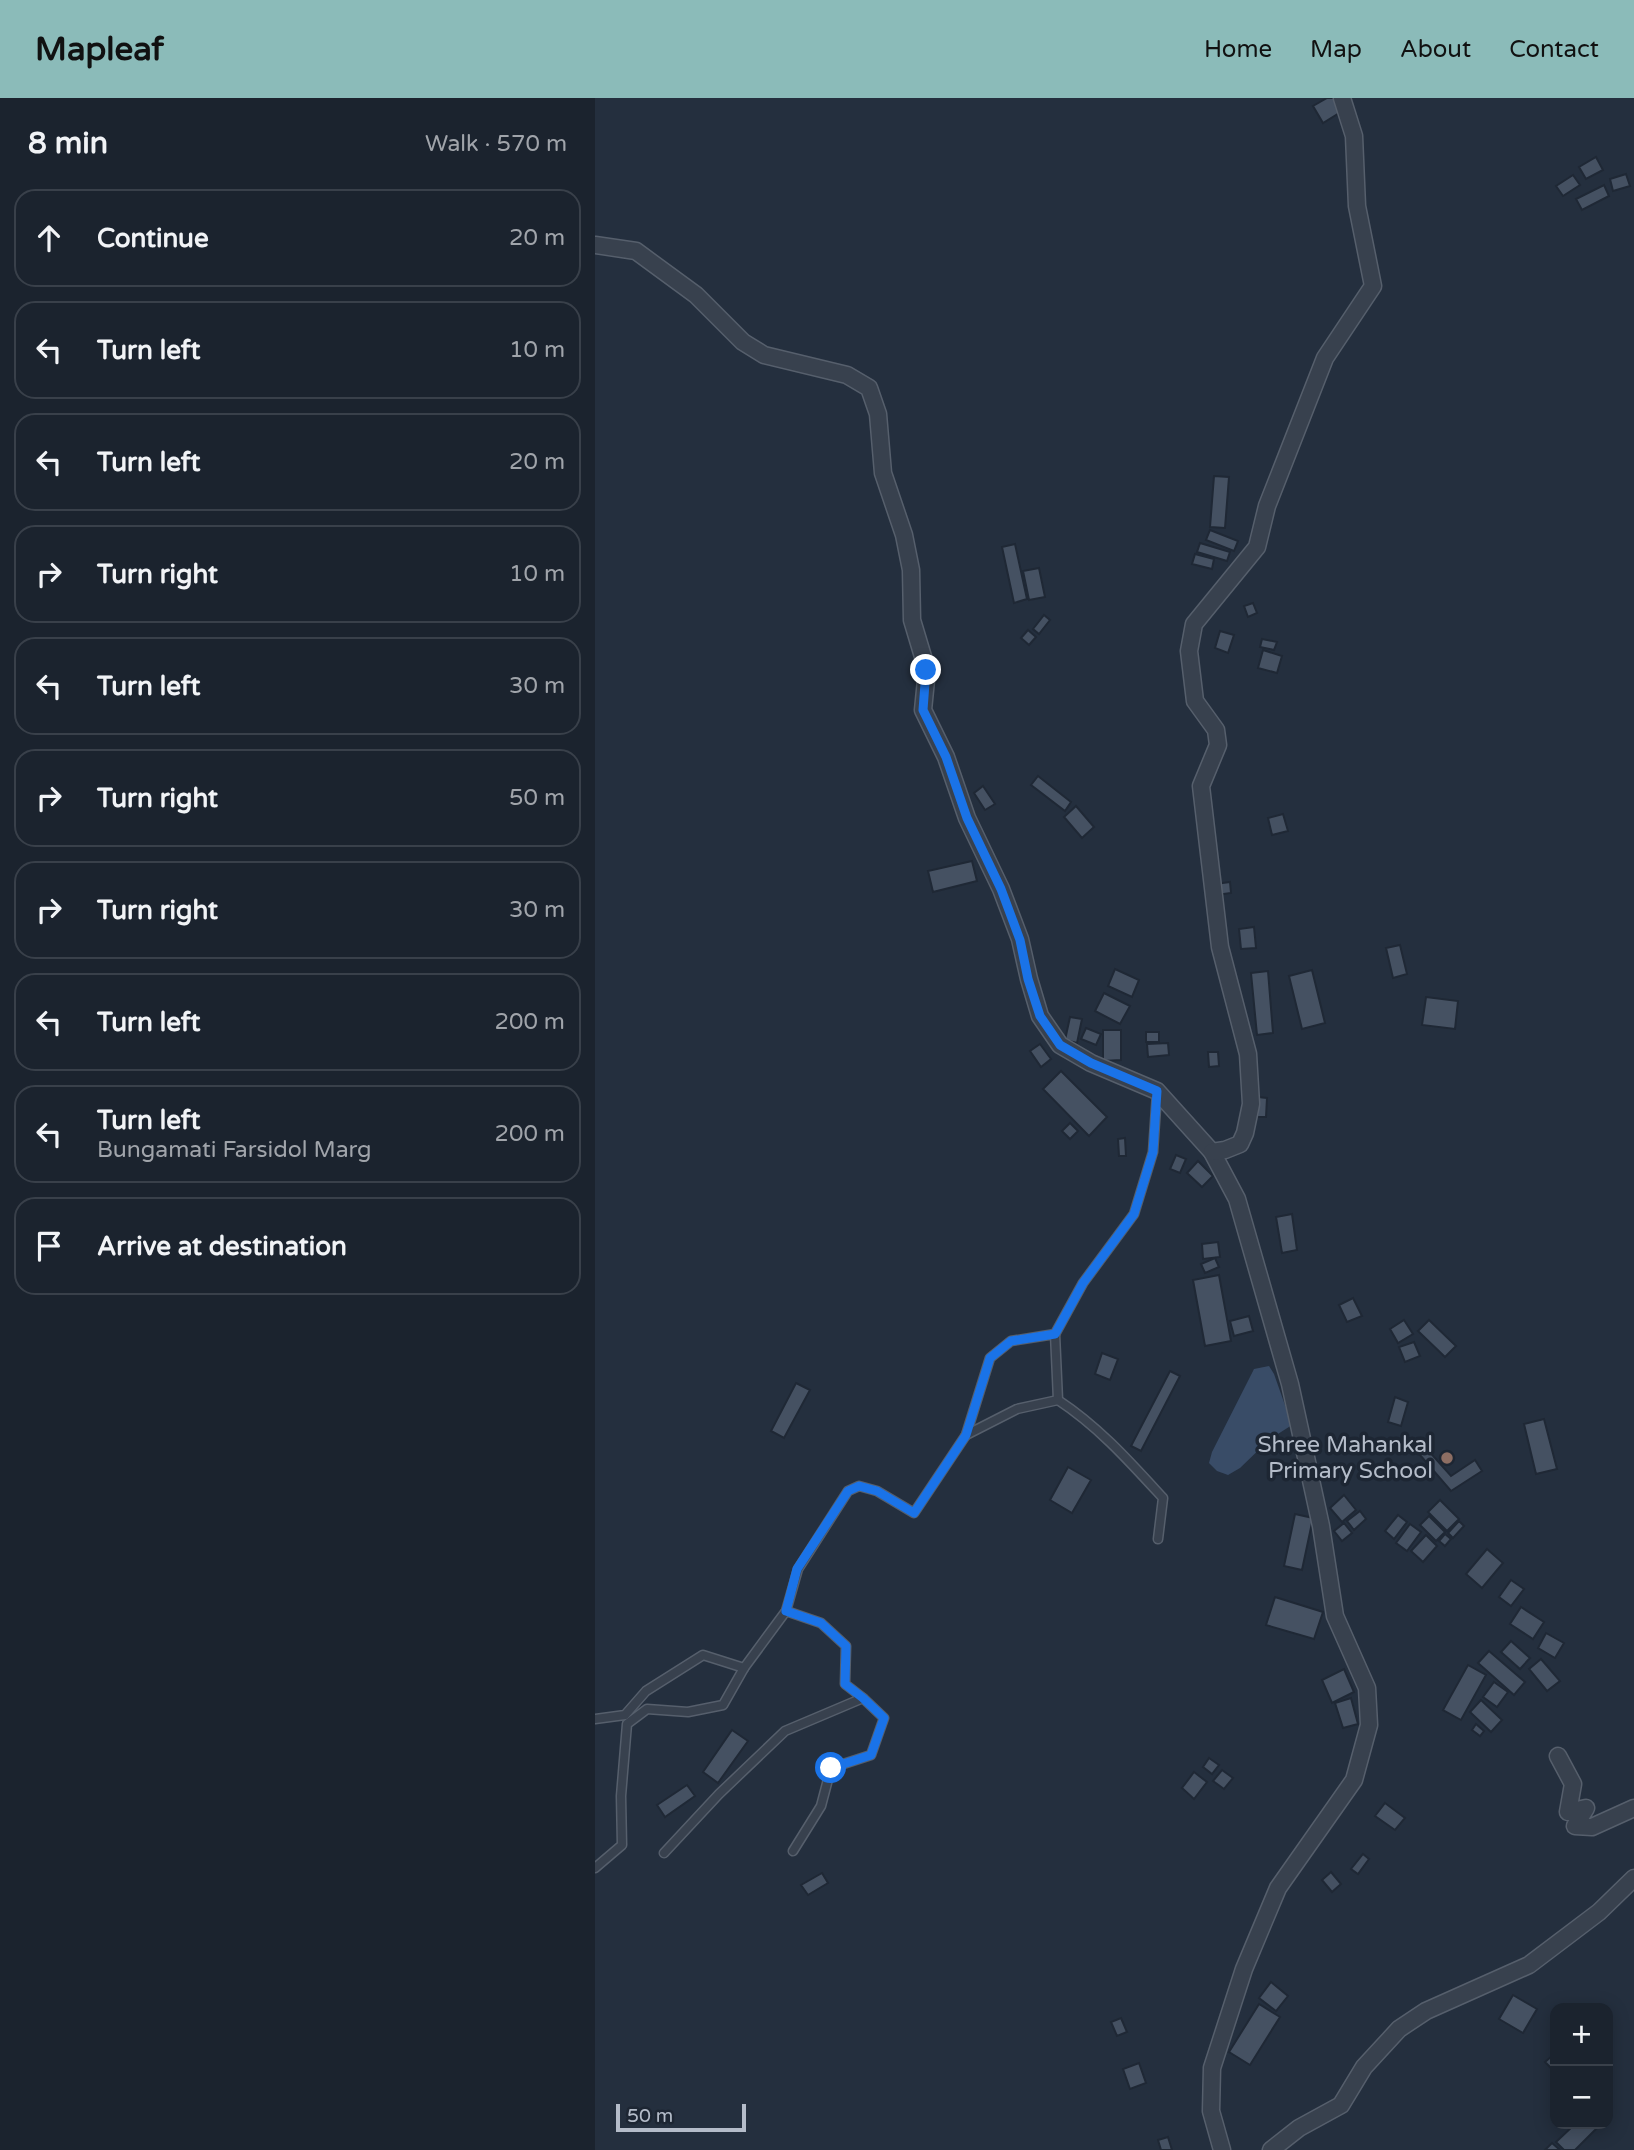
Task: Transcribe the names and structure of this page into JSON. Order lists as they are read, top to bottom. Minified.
{"places":["Shree Mahankal Primary School"],"scale_bar":"50 m","page":{"header":"Mapleaf","nav":["Home","Map","About","Contact"],"heading":["8 min","Walk · 570 m"],"list":[["Continue","20 m"],["Turn left","10 m"],["Turn left","20 m"],["Turn right","10 m"],["Turn left","30 m"],["Turn right","50 m"],["Turn right","30 m"],["Turn left","200 m"],["Turn left","Bungamati Farsidol Marg","200 m"],"Arrive at destination"],"map_buttons":["+","−"],"scale":"50 m"}}
